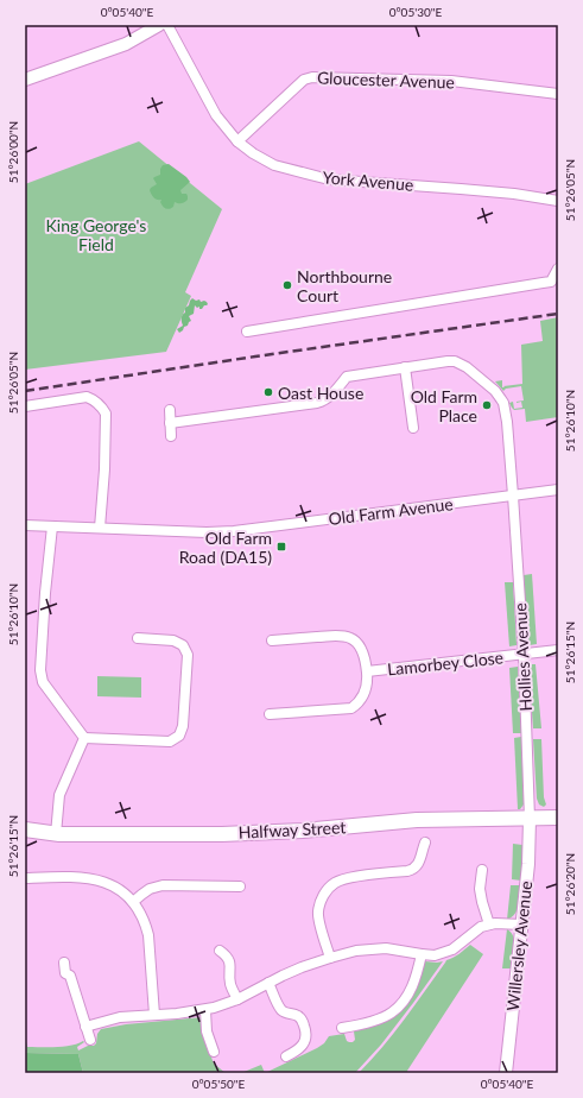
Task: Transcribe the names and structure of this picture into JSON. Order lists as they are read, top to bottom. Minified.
{"streets":{"main road":["Halfway Street"],"street":["Gloucester Avenue","York Avenue","Old Farm Avenue","Hollies Avenue","Lamorbey Close","Willersley Avenue"]},"crossings":[["Gloucester Avenue","York Avenue"],["Old Farm Avenue","Hollies Avenue"],["Hollies Avenue","Lamorbey Close"],["Hollies Avenue","Halfway Street"],["Hollies Avenue","Willersley Avenue"],["Halfway Street","Willersley Avenue"]],"parks":["King George's Field"],"places":{"other":["Northbourne Court","Oast House","Old Farm Place"],"transit":["Old Farm Road (DA15)"]},"coordinates":["0°05'40\"E","0°05'30\"E","51°26'00\"N","51°26'05\"N","51°26'10\"N","51°26'15\"N","51°26'20\"N","0°05'50\"E"]}
